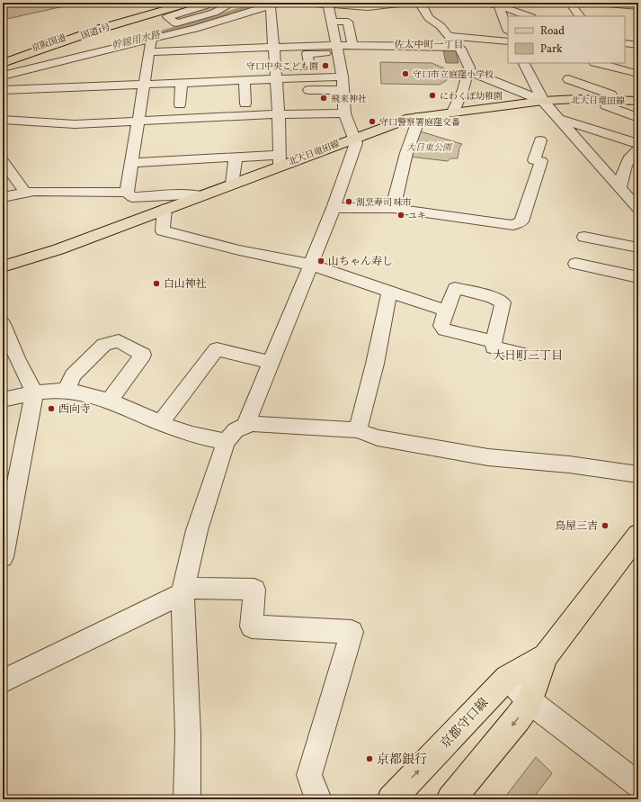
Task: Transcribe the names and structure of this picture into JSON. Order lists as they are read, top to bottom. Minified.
{"streets":{"main road":["国道1号","京阪国道","北大日竜田線","京都守口線"]},"districts":["佐太中町一丁目","大日町三丁目"],"water":["幹線用水路"],"parks":["大日東公園"],"places":["守口中央こども園","守口市立庭窪小学校","にわくぼ幼稚園","飛来神社","守口警察署庭窪交番","割烹寿司 味市","ユキ","山ちゃん寿し","白山神社","西向寺","鳥屋三吉","京都銀行"],"legend":["Road","Park"]}
